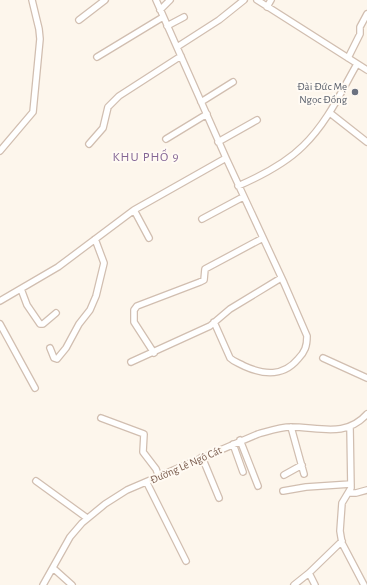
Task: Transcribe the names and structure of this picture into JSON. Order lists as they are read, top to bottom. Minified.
{"streets":{"street":["Đường Lê Ngô Cát"]},"districts":["KHU PHỐ 9"],"places":["Đài Đức Mẹ Ngọc Đồng"]}
